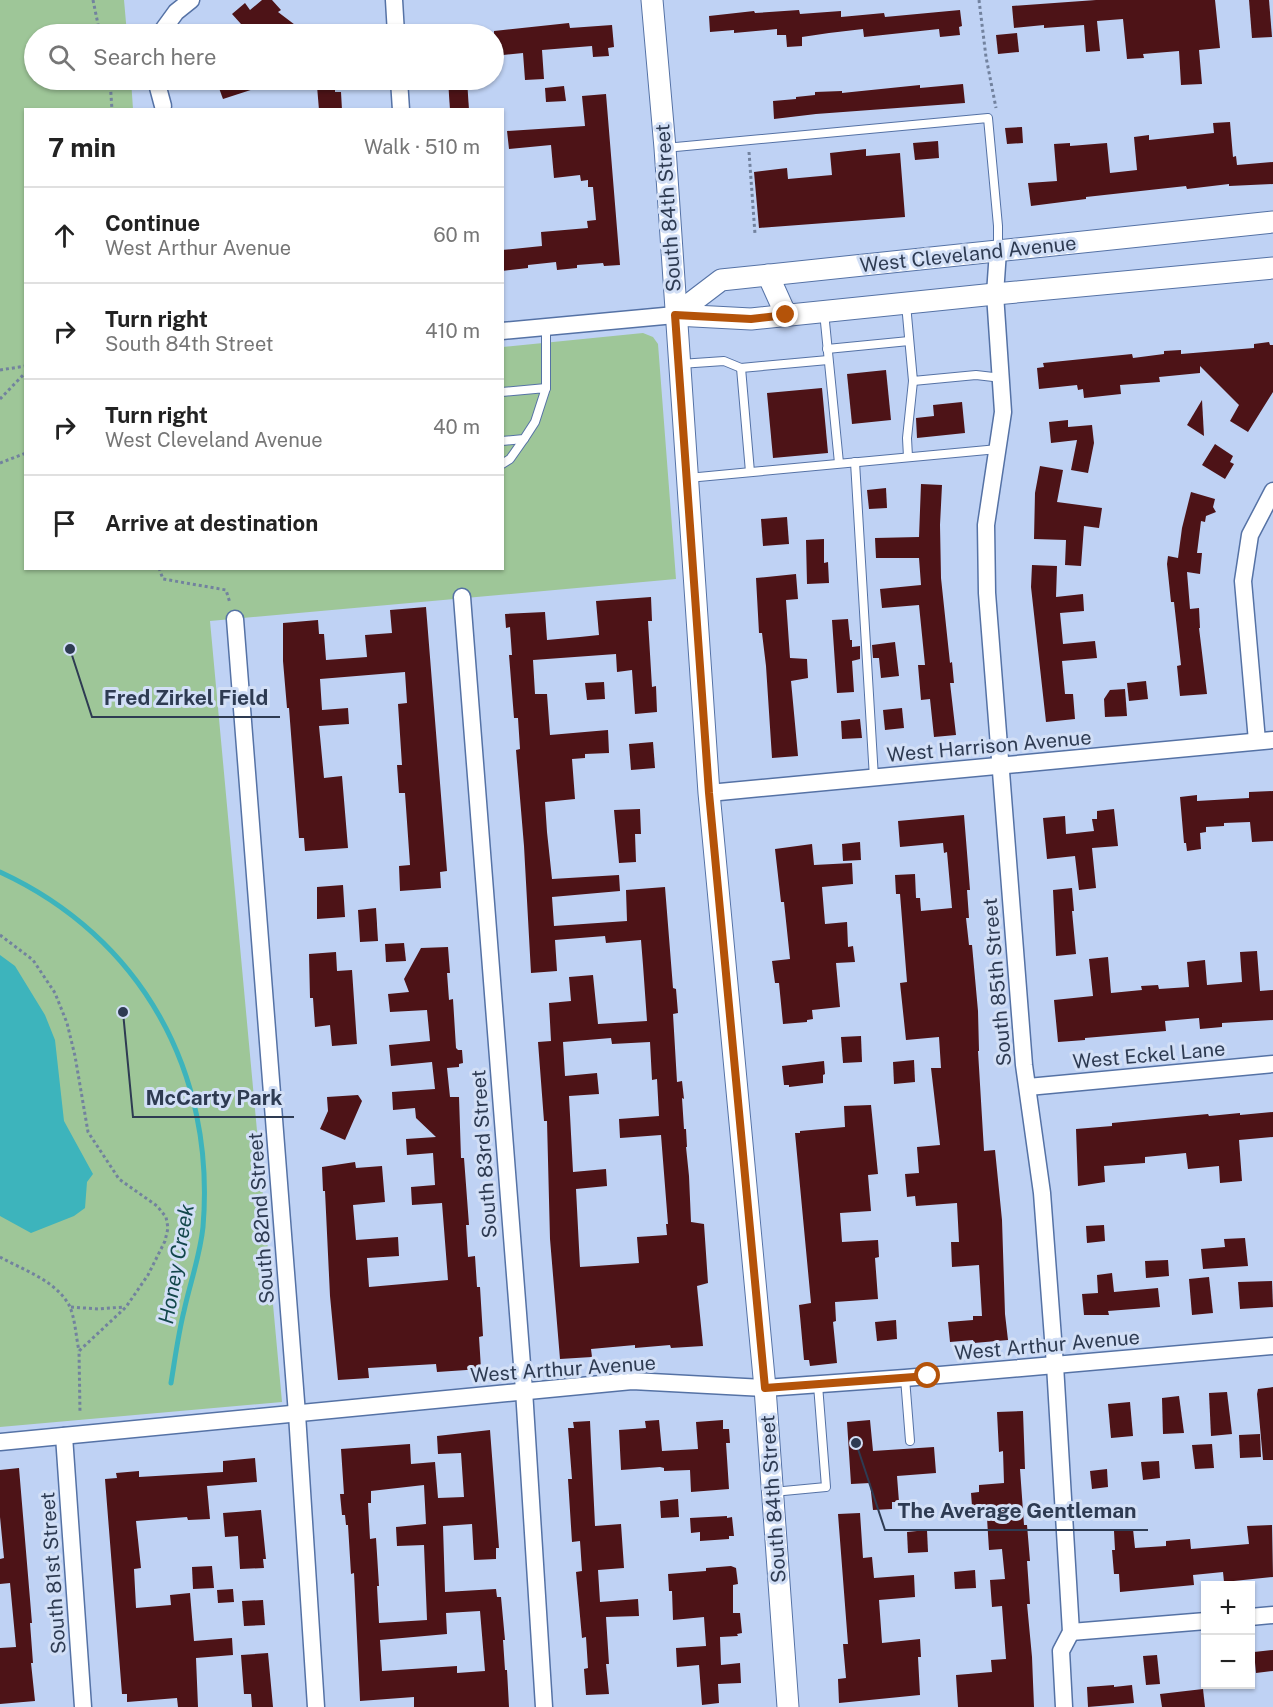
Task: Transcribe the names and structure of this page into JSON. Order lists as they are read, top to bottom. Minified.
{"streets":{"street":["South 84th Street","West Cleveland Avenue","West Harrison Avenue","South 85th Street","West Eckel Lane","South 83rd Street","South 82nd Street","West Arthur Avenue","South 81st Street"]},"crossings":[["South 84th Street","West Cleveland Avenue"],["South 84th Street","West Harrison Avenue"],["South 84th Street","West Arthur Avenue"],["West Cleveland Avenue","South 85th Street"],["West Harrison Avenue","South 85th Street"],["South 85th Street","West Eckel Lane"],["South 85th Street","West Arthur Avenue"],["South 83rd Street","West Arthur Avenue"],["South 82nd Street","West Arthur Avenue"],["West Arthur Avenue","South 81st Street"]],"water":["Honey Creek"],"places":["Fred Zirkel Field","McCarty Park","The Average Gentleman"],"page":{"search":"Search here","heading":["7 min","Walk · 510 m"],"list":[["Continue","West Arthur Avenue","60 m"],["Turn right","South 84th Street","410 m"],["Turn right","West Cleveland Avenue","40 m"],"Arrive at destination"],"map_buttons":["+","−"]}}
